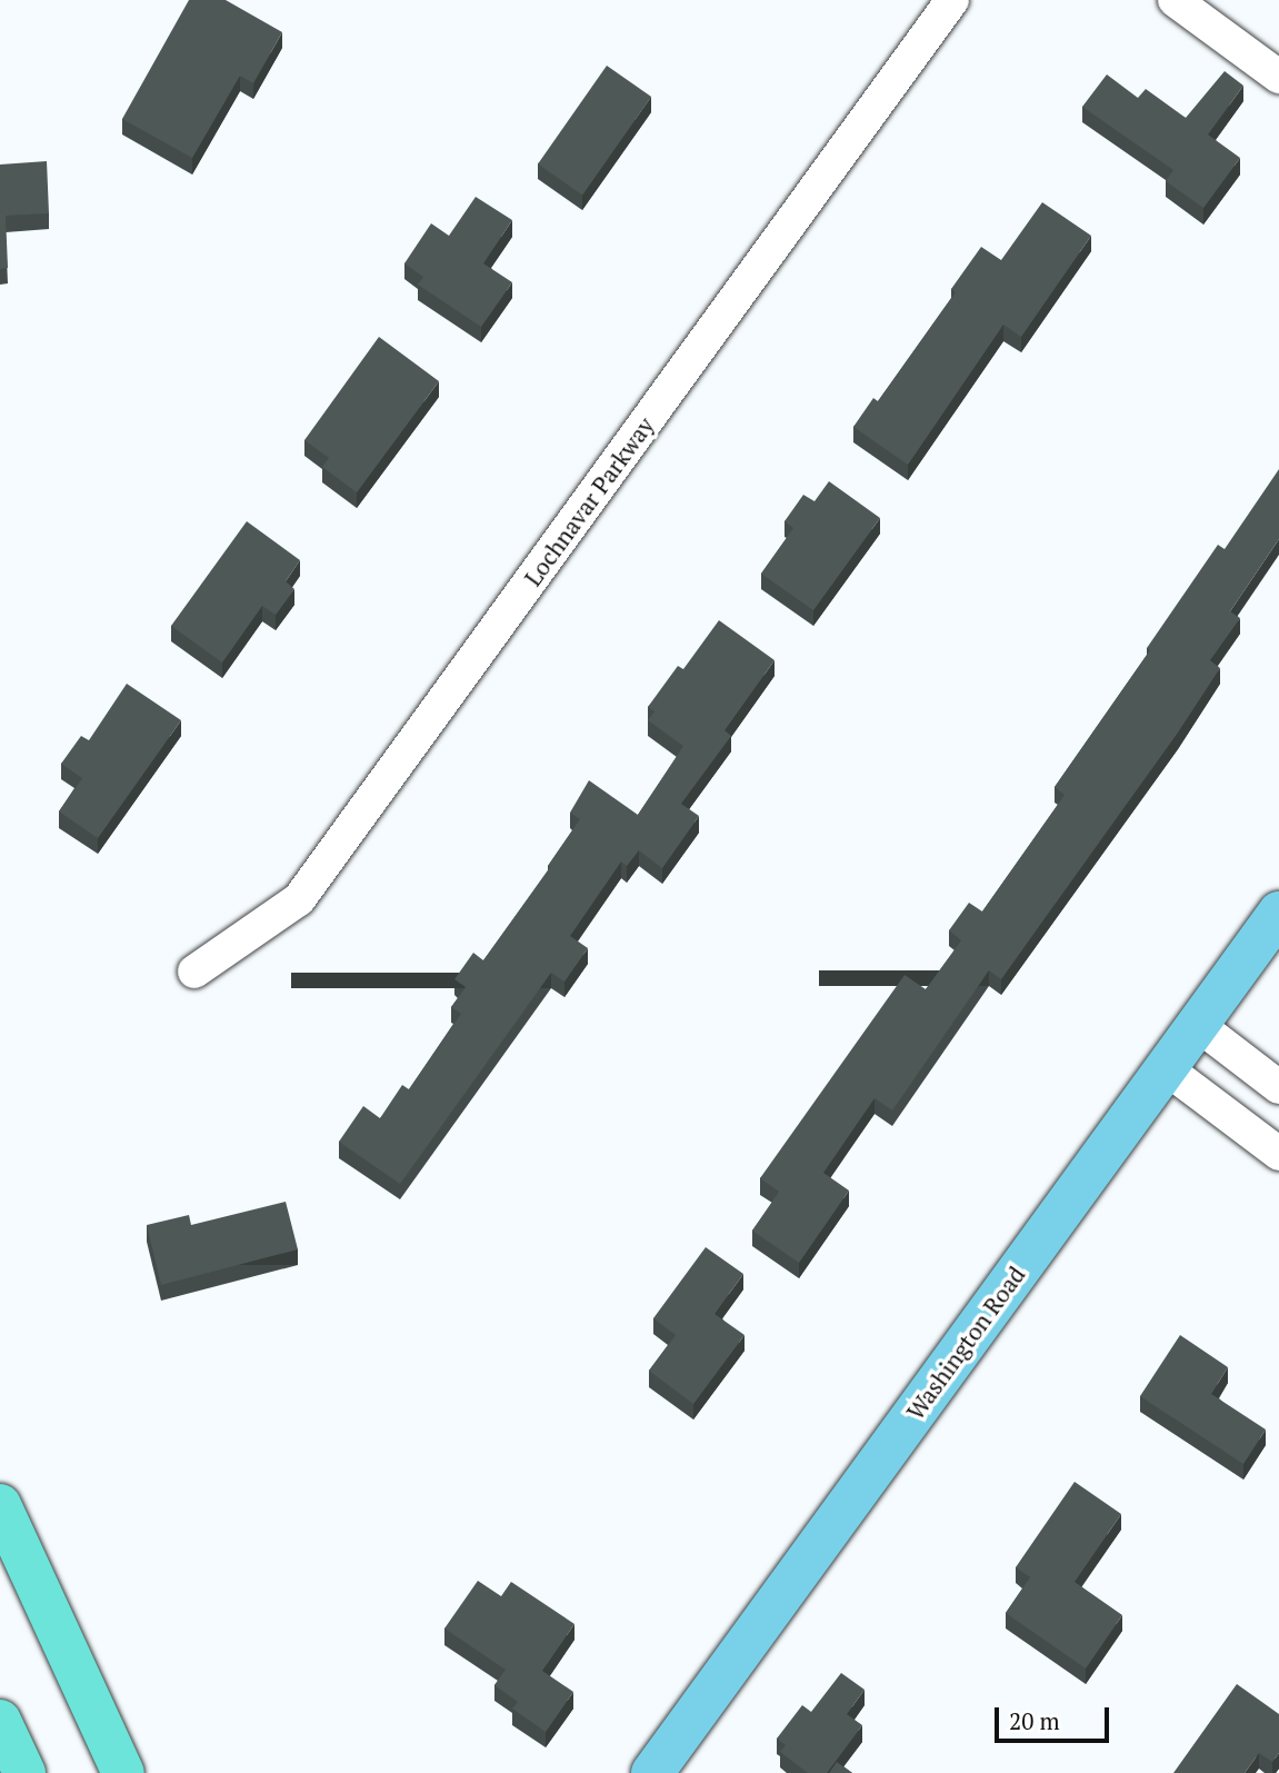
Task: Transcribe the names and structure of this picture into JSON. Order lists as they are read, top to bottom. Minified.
{"streets":{"main road":["Washington Road"],"street":["Lochnavar Parkway"]},"scale_bar":"20 m"}
